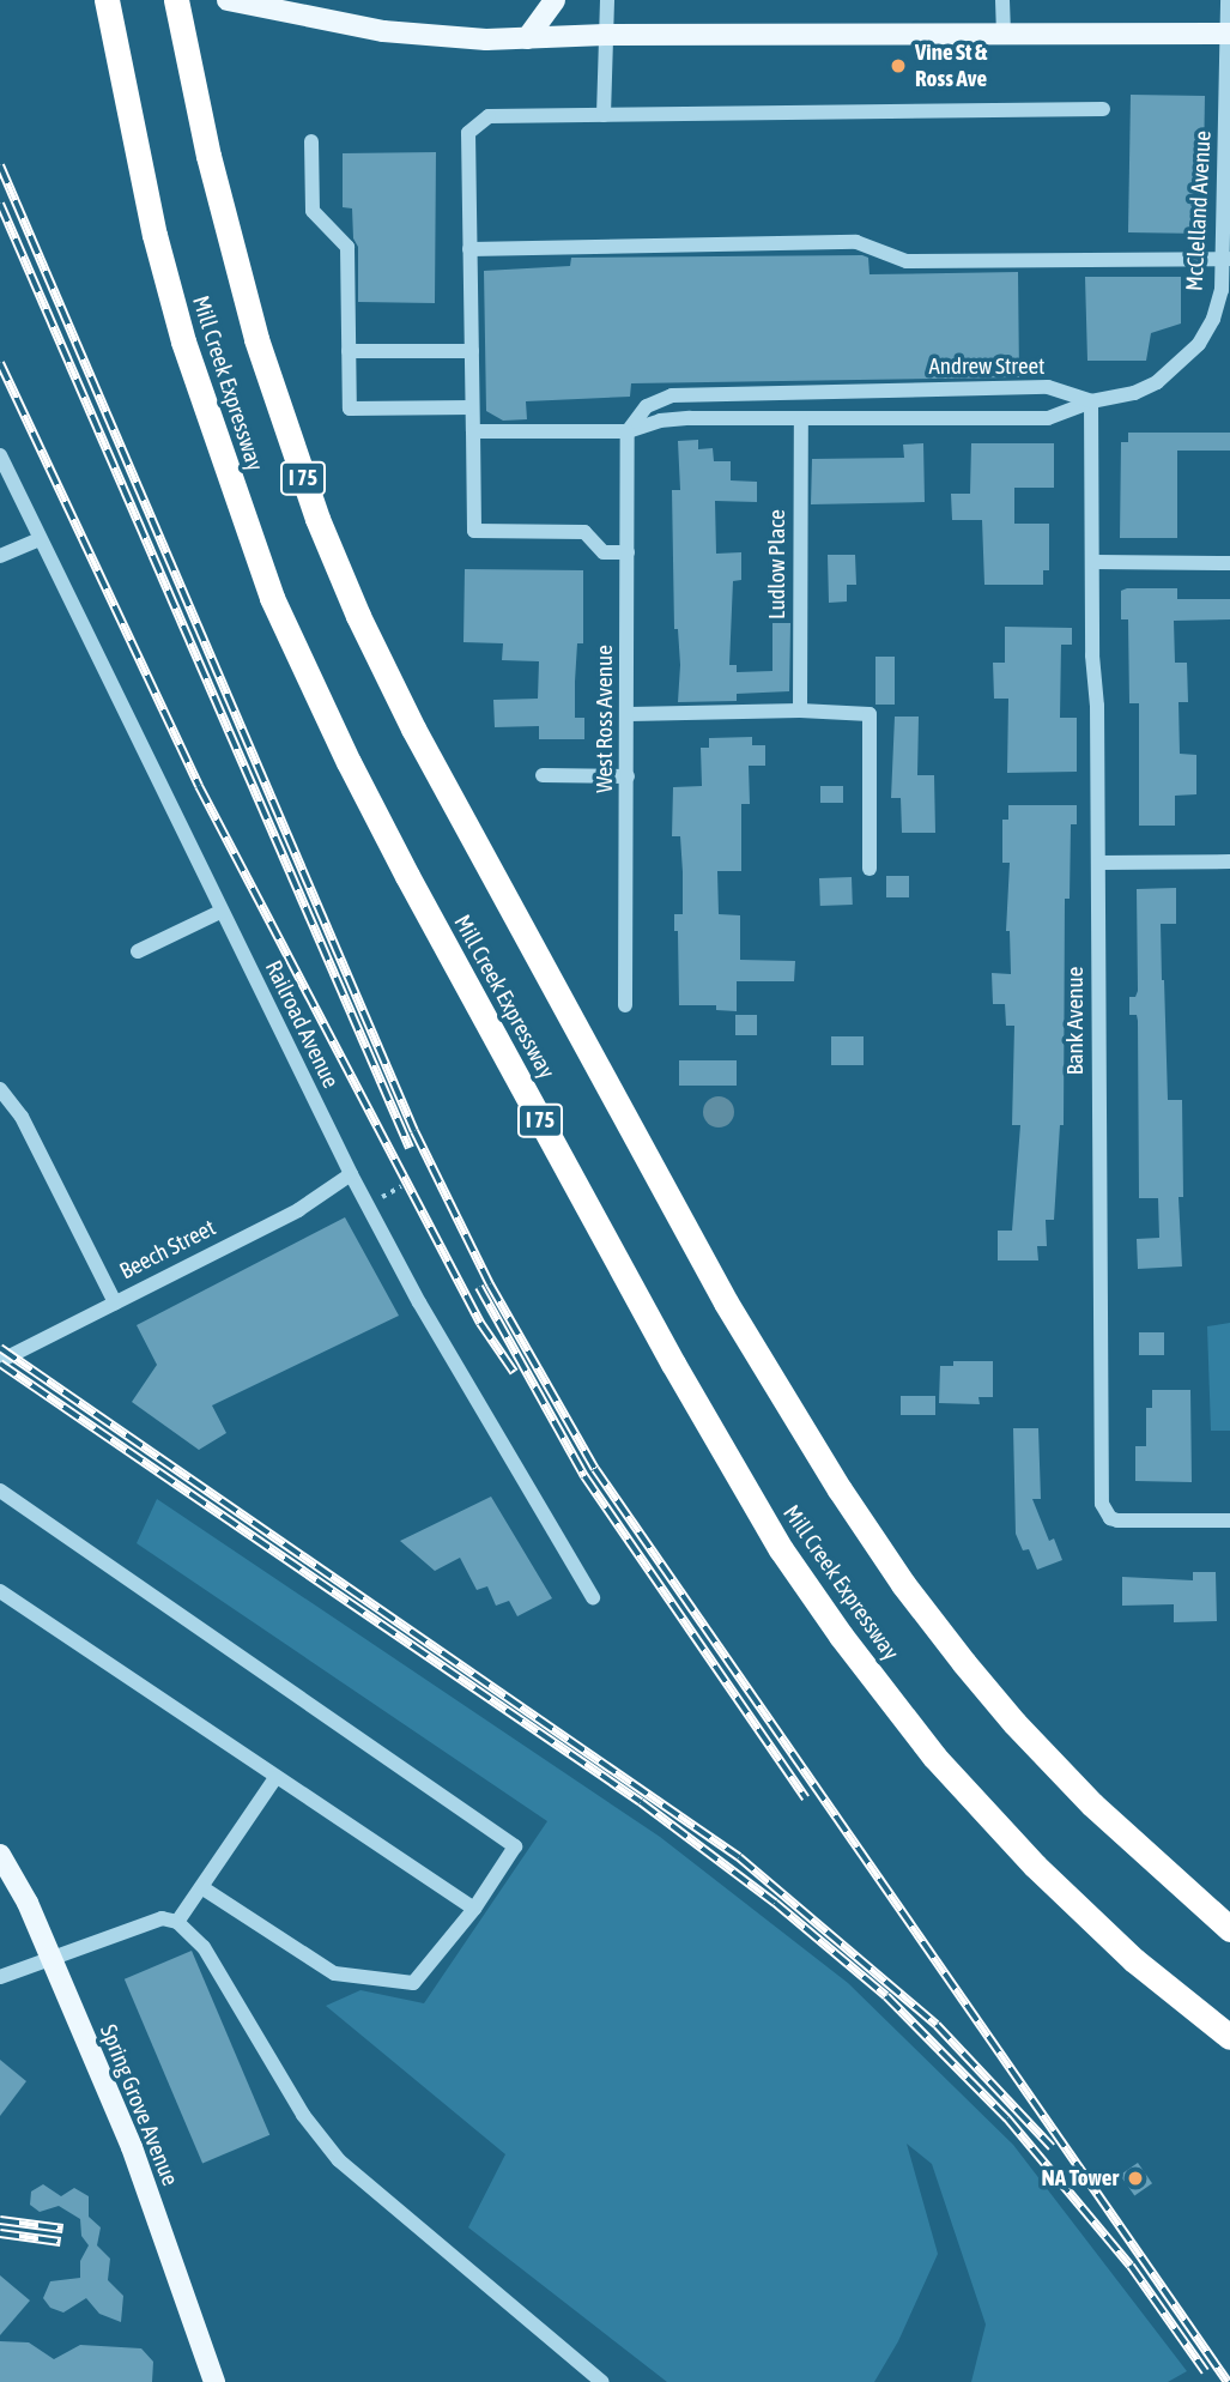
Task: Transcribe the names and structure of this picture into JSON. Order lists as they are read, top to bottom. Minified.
{"streets":{"highway":["Mill Creek Expressway","I 75"],"main road":["Spring Grove Avenue"],"street":["McClelland Avenue","Andrew Street","Ludlow Place","West Ross Avenue","Bank Avenue","Railroad Avenue","Beech Street"]},"crossings":[["McClelland Avenue","Andrew Street"],["McClelland Avenue","Bank Avenue"],["Andrew Street","West Ross Avenue"],["Andrew Street","Bank Avenue"],["Railroad Avenue","Beech Street"]],"places":["Vine St & Ross Ave","NA Tower"]}
